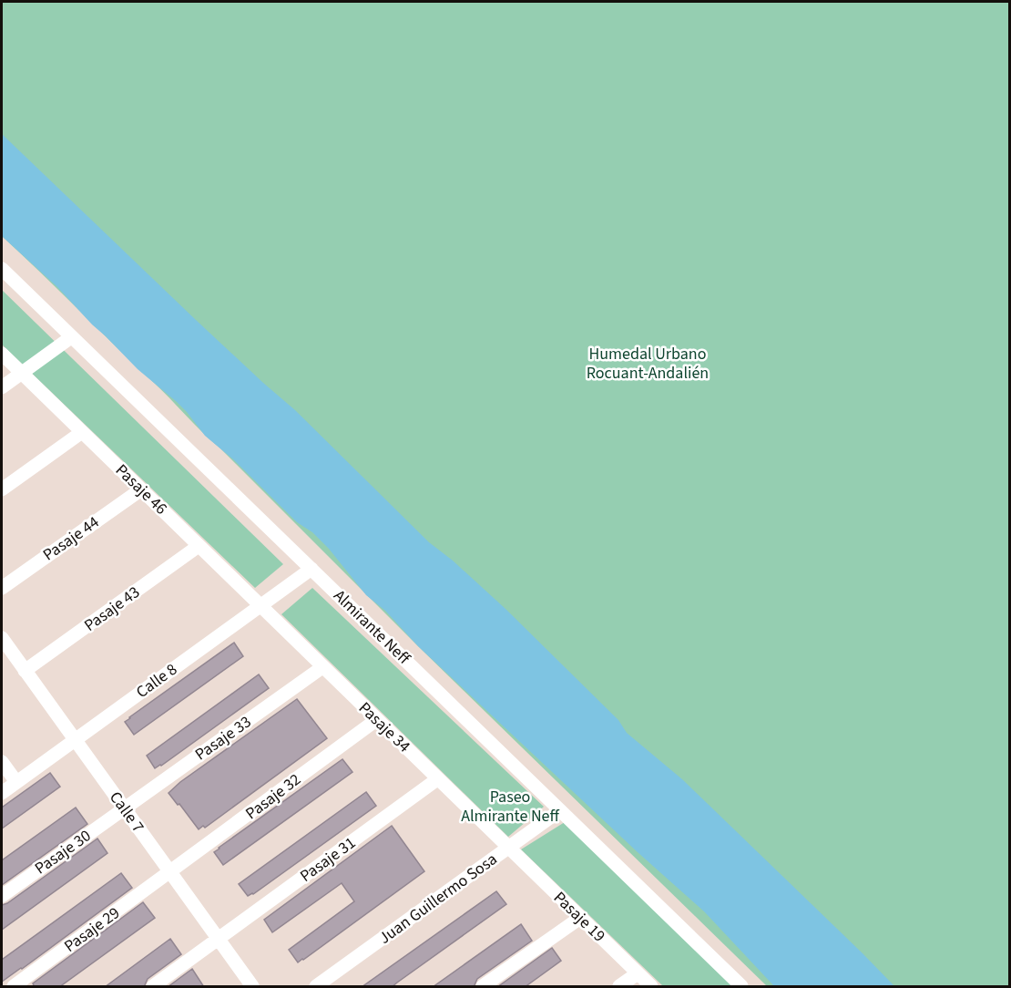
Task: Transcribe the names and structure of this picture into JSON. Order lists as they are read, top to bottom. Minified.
{"streets":{"street":["Pasaje 46","Pasaje 44","Pasaje 43","Almirante Neff","Calle 8","Pasaje 34","Pasaje 33","Pasaje 32","Calle 7","Pasaje 30","Pasaje 31","Juan Guillermo Sosa","Pasaje 19","Pasaje 29"]},"crossings":[["Pasaje 46","Pasaje 44"],["Pasaje 46","Pasaje 43"],["Pasaje 46","Calle 8"],["Pasaje 46","Pasaje 34"],["Pasaje 43","Calle 7"],["Almirante Neff","Calle 8"],["Almirante Neff","Juan Guillermo Sosa"],["Calle 8","Pasaje 34"],["Calle 8","Calle 7"],["Pasaje 34","Pasaje 33"],["Pasaje 34","Pasaje 32"],["Pasaje 34","Pasaje 31"],["Pasaje 34","Juan Guillermo Sosa"],["Pasaje 34","Pasaje 19"],["Pasaje 33","Calle 7"],["Pasaje 33","Pasaje 30"],["Pasaje 32","Calle 7"],["Pasaje 32","Pasaje 29"],["Calle 7","Pasaje 30"],["Calle 7","Pasaje 31"],["Calle 7","Pasaje 29"],["Juan Guillermo Sosa","Pasaje 19"]],"parks":["Humedal Urbano Rocuant-Andalién","Paseo Almirante Neff"]}
